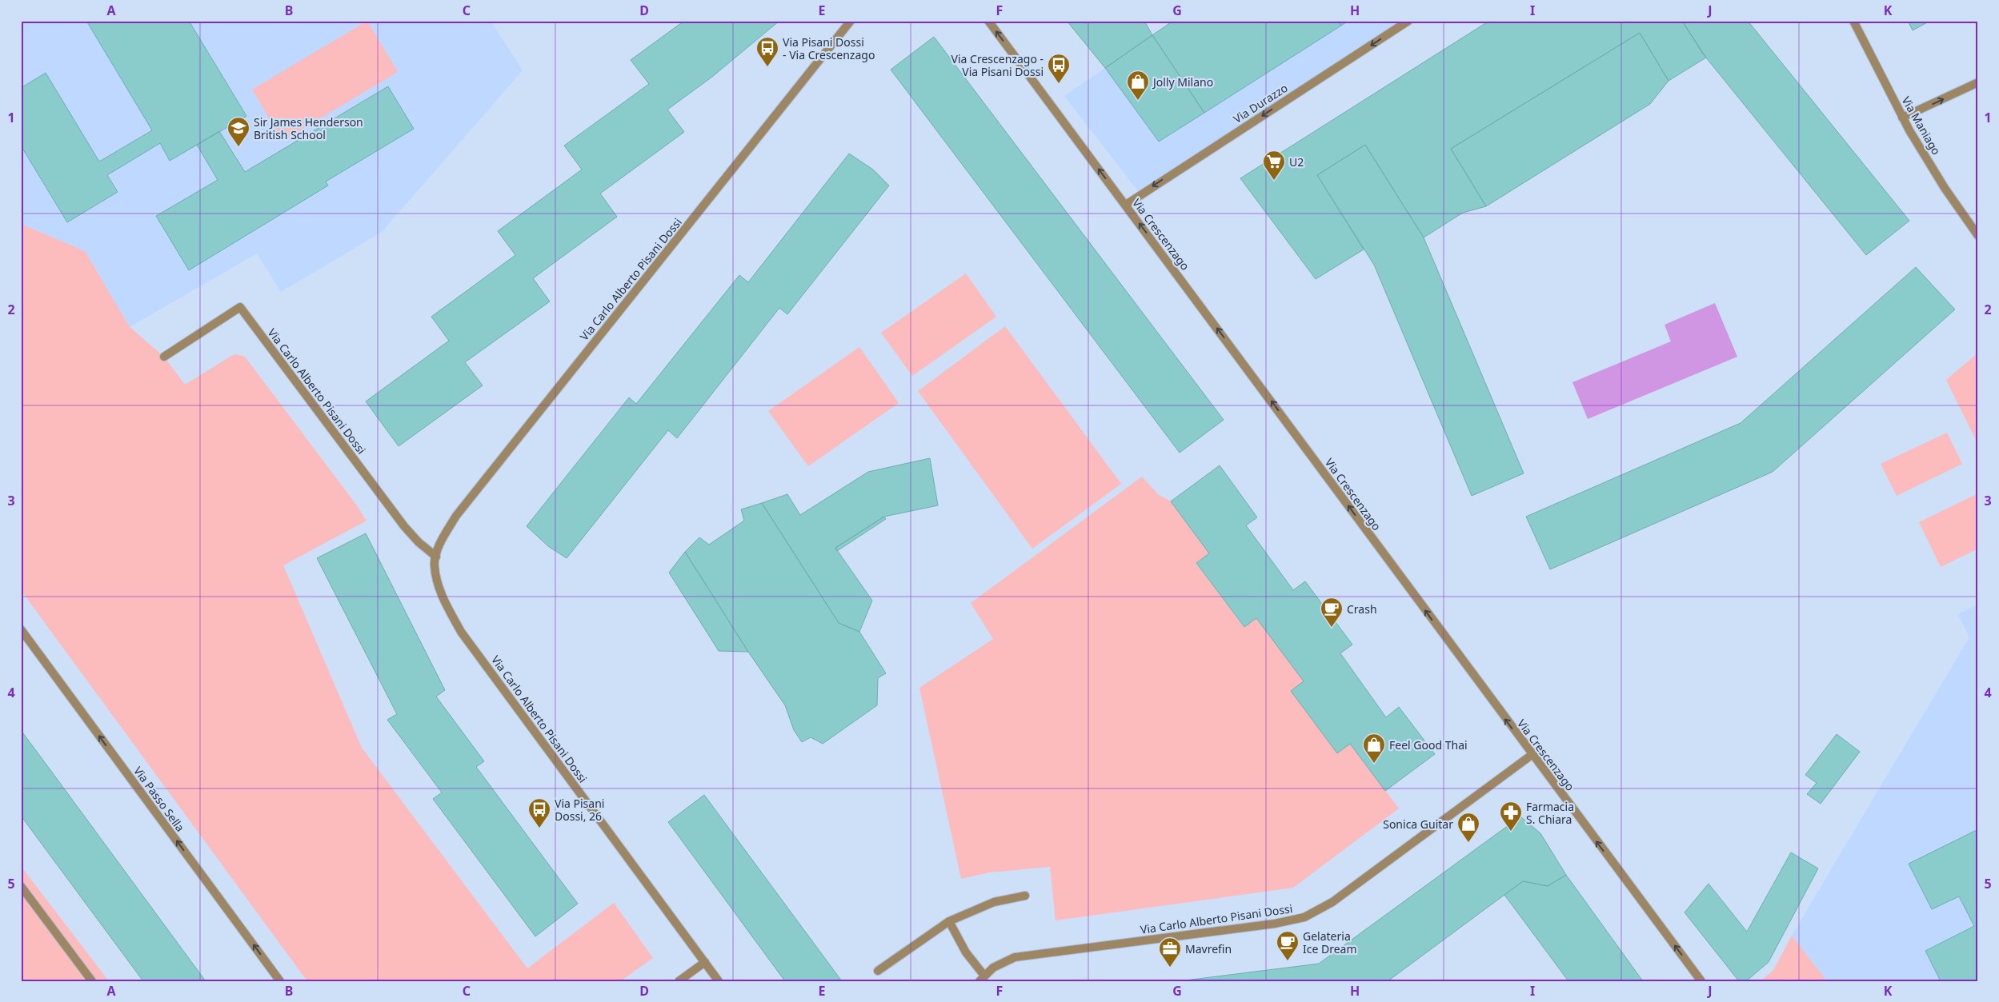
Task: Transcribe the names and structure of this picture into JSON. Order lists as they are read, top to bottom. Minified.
{"streets":{"street":["Via Durazzo","Via Maniago","Via Crescenzago","Via Carlo Alberto Pisani Dossi","Via Passo Sella"]},"crossings":[["Via Durazzo","Via Crescenzago"],["Via Crescenzago","Via Carlo Alberto Pisani Dossi"]],"one_way":["Via Durazzo","Via Crescenzago","Via Passo Sella"],"places":{"bus stop":["Via Pisani Dossi - Via Crescenzago","Via Crescenzago - Via Pisani Dossi","Via Pisani Dossi, 26"],"shop":["Jolly Milano","Feel Good Thai","Sonica Guitar"],"school or university":["Sir James Henderson British School"],"supermarket":["U2"],"cafe":["Crash","Gelateria Ice Dream"],"pharmacy":["Farmacia S. Chiara"],"office":["Mavrefin"]},"grid":{"columns":["A","B","C","D","E","F","G","H","I","J","K"],"rows":["1","2","3","4","5"]}}
